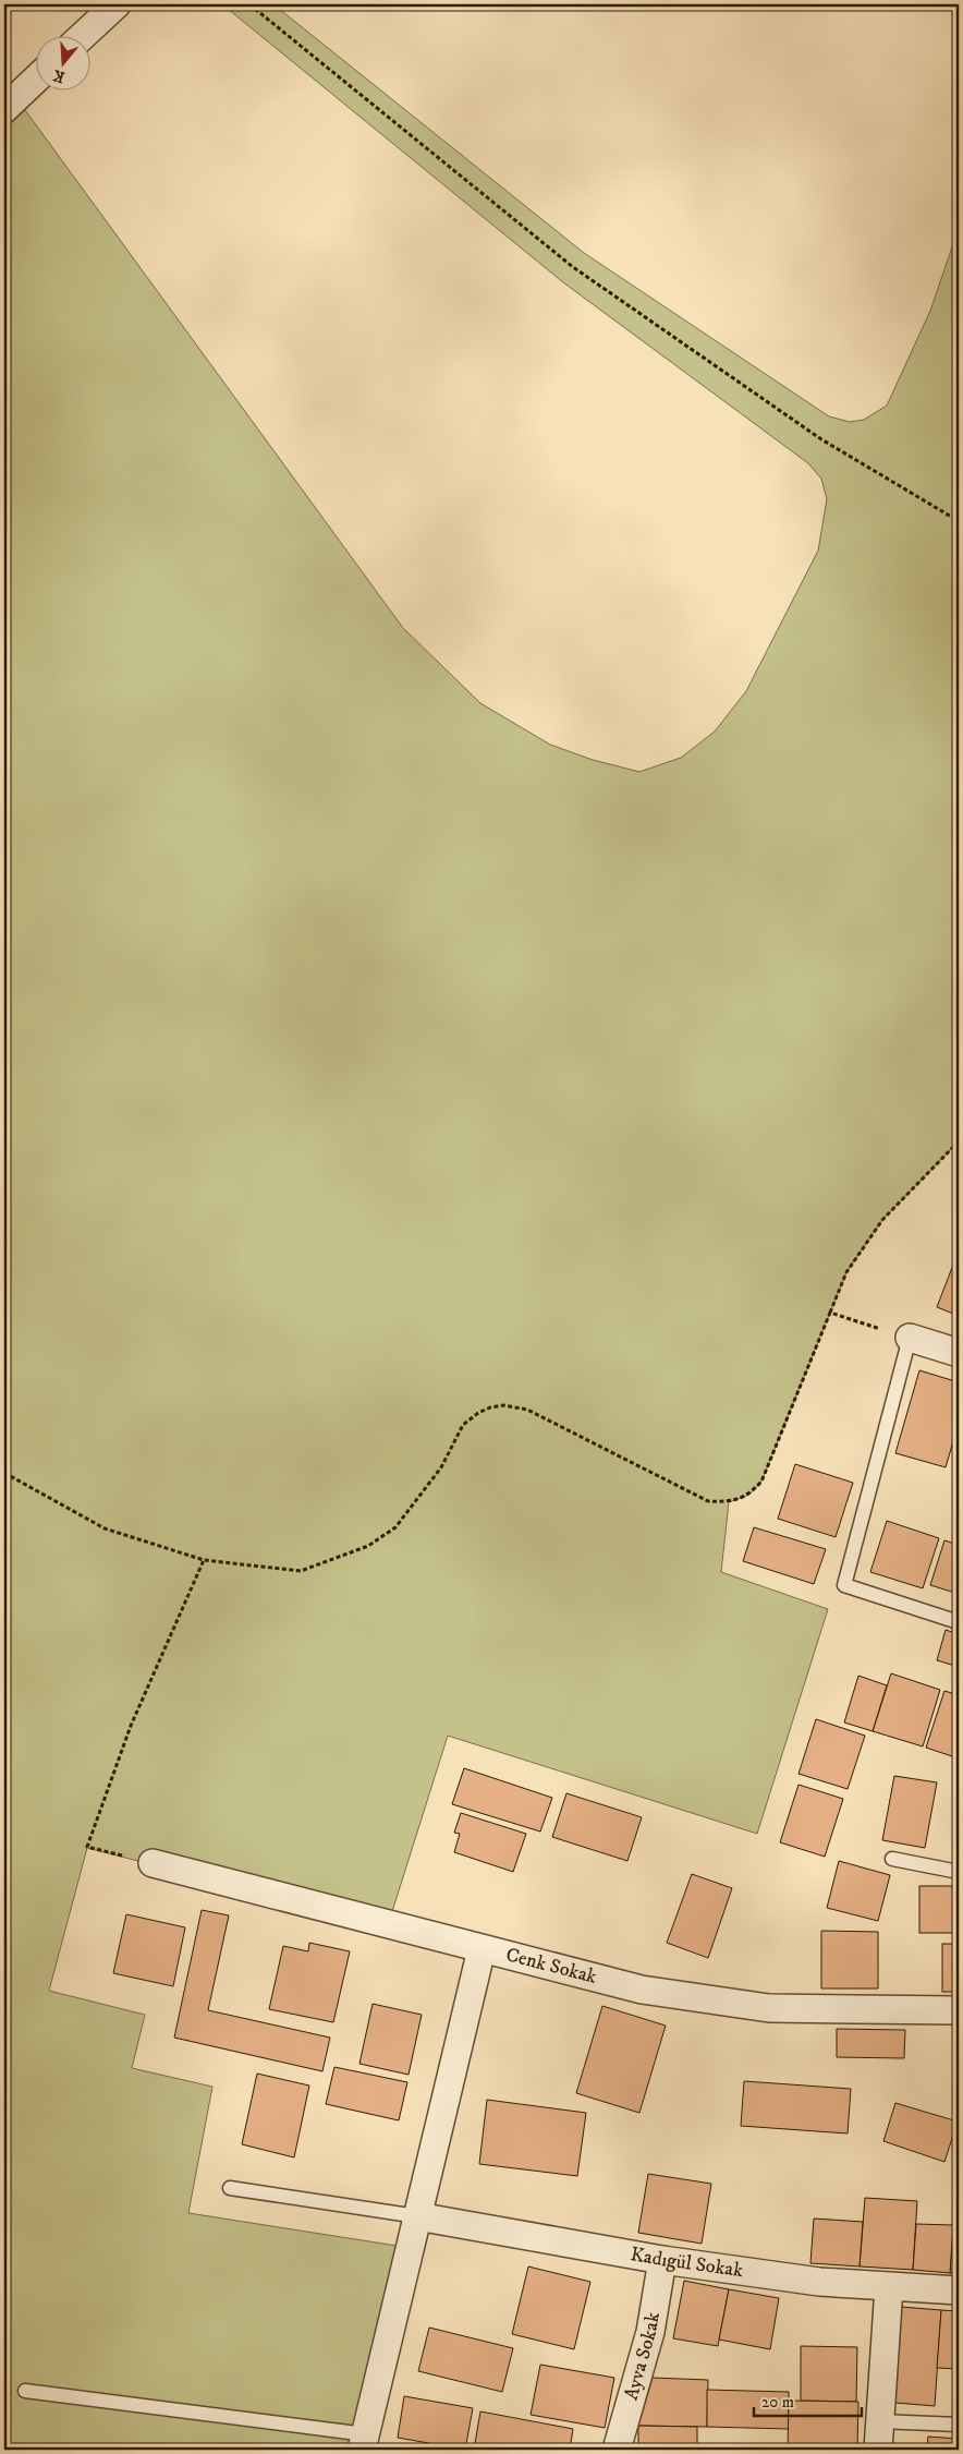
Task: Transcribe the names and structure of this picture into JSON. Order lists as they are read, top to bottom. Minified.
{"streets":{"street":["Cenk Sokak","Kadıgül Sokak","Ayva Sokak"]},"crossings":[["Kadıgül Sokak","Ayva Sokak"]],"scale_bar":"20 m","north":"bottom"}
